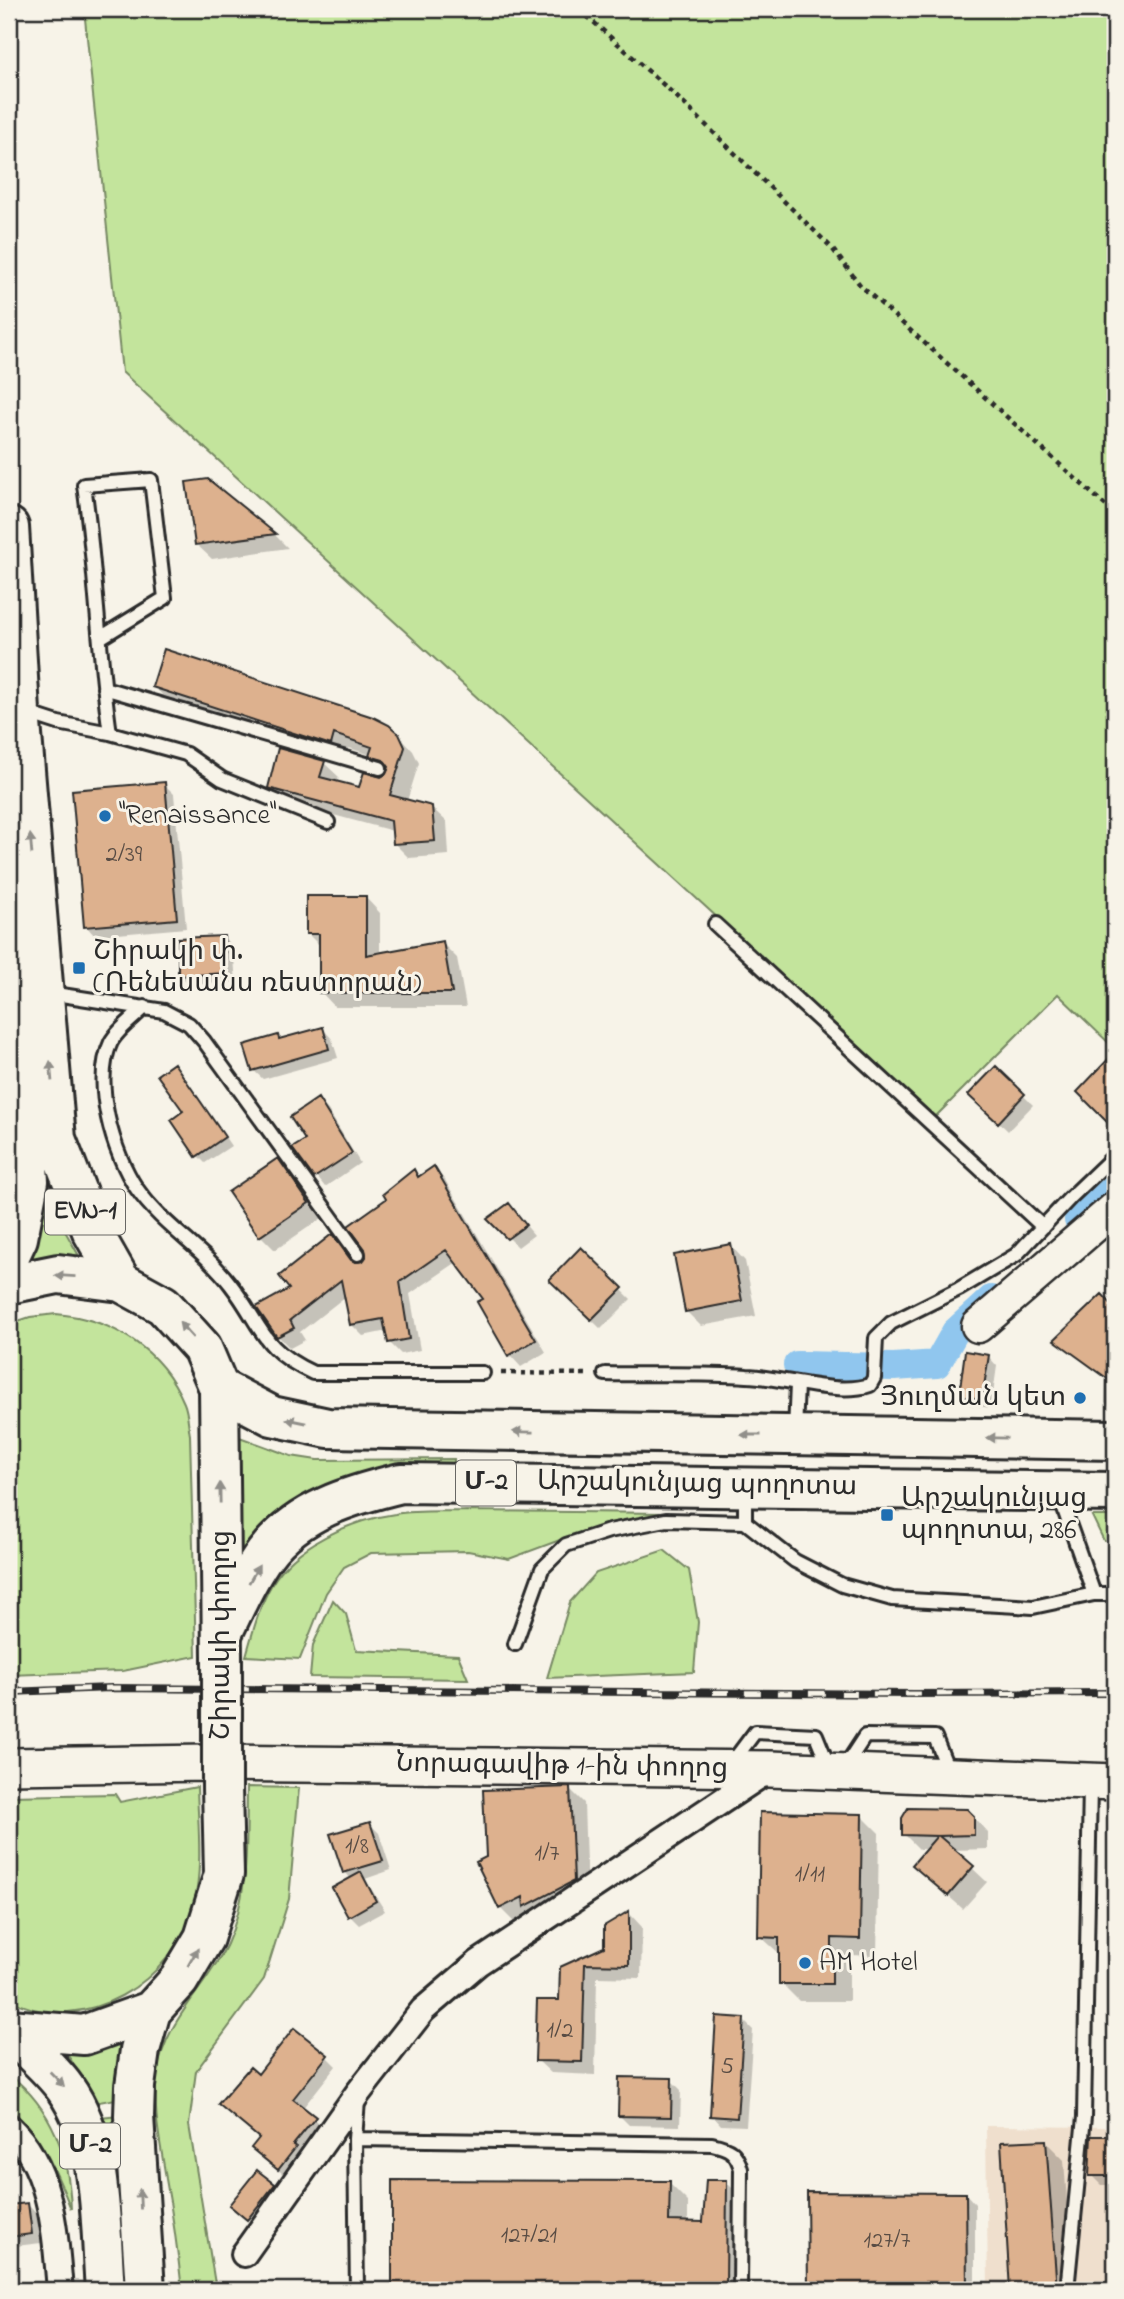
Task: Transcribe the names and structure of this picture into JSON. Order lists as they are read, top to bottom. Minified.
{"streets":{"main road":["EVN-1","Մ-2","Արշակունյաց պողոտա","Շիրակի փողոց","Նորագավիթ 1-ին փողոց"]},"crossings":[["EVN-1","Շիրակի փողոց"],["Արշակունյաց պողոտա","Շիրակի փողոց"]],"places":{"other":["\"Renaissance\"","Յուղման կետ","AM Hotel"],"transit":["Շիրակի փ. (Ռենեսանս ռեստորան)","Արշակունյաց պողոտա, 286"]},"house_numbers":["2/39","1/8","1/7","1/11","1/2","5","127/21","127/7"]}
